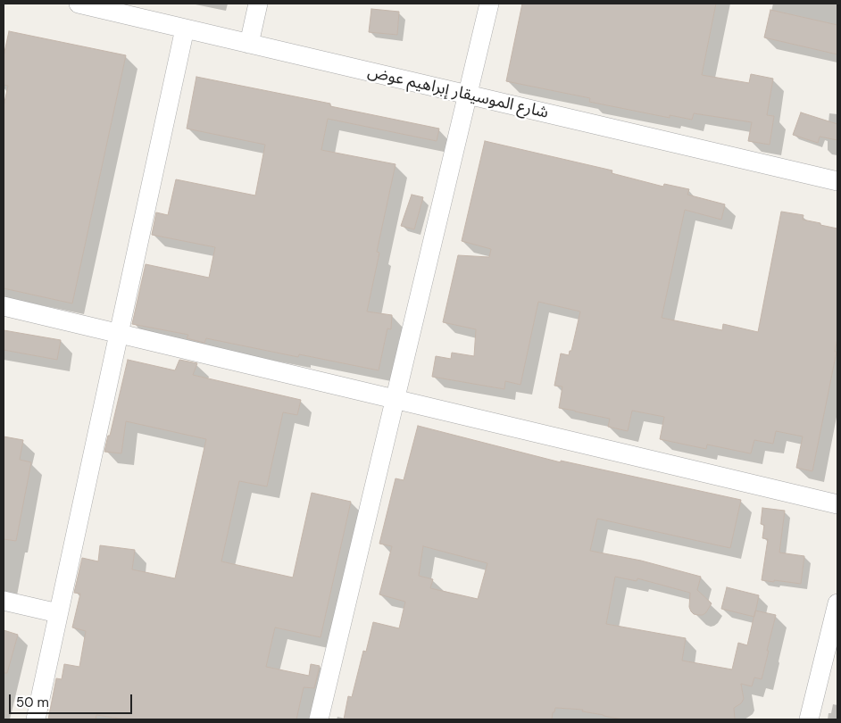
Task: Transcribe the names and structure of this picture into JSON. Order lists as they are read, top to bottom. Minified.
{"streets":{"street":["شارع الموسيقار إبراهيم عوض"]},"scale_bar":"50 m"}
